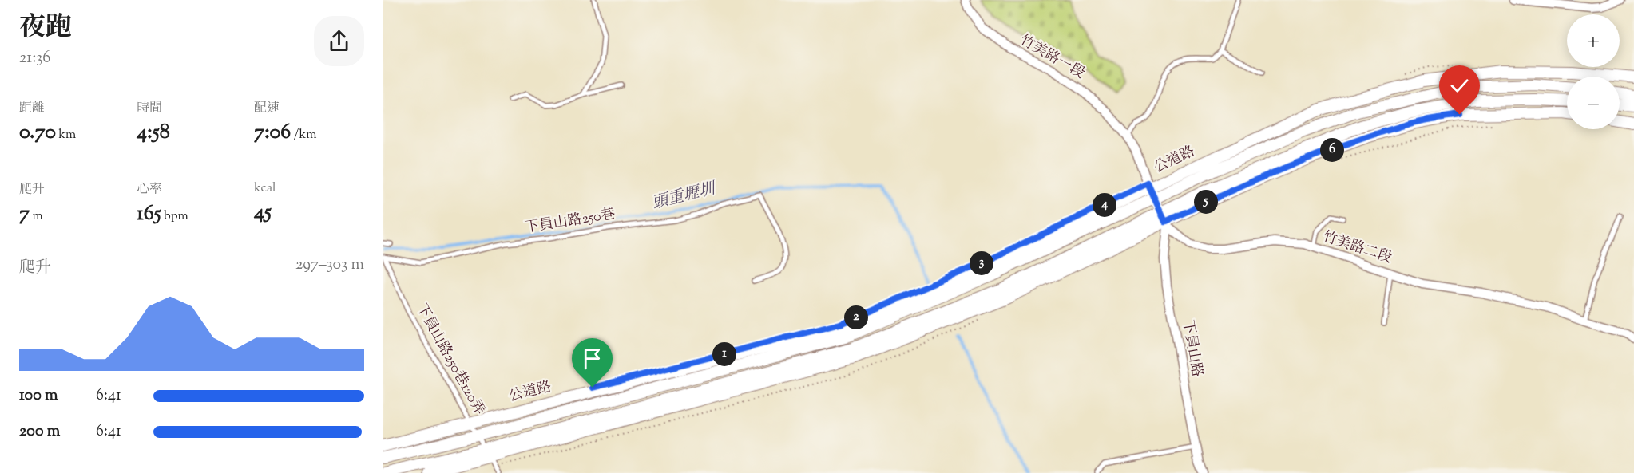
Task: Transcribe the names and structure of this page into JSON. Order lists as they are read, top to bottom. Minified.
{"streets":{"street":["竹美路一段","公道路","竹美路二段","下員山路"],"lane":["下員山路250巷","下員山路250巷120弄"]},"crossings":[["竹美路一段","竹美路二段"],["公道路","竹美路二段"],["公道路","下員山路250巷120弄"],["下員山路250巷","下員山路250巷120弄"],["竹美路二段","下員山路"]],"water":["頭重壢圳"],"page":{"heading":["夜跑","21:36"],"map_buttons":["+","−"],"stats":[["距離","0.70 km"],["時間","4:58"],["配速","7:06 /km"],["爬升","7 m"],["心率","165 bpm"],["kcal","45"]],"pins":["6","5","4","3","2","1"],"chart":["爬升","297–303 m"],"list":[{"name":"100 m","note":"6:41"},{"name":"200 m","note":"6:41"}]}}
